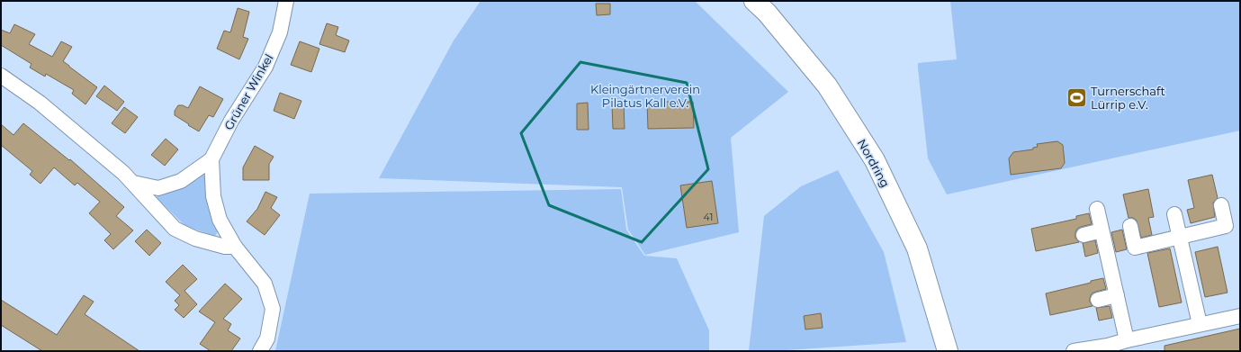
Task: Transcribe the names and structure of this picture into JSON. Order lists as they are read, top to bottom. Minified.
{"streets":{"main road":["Nordring"],"street":["Grüner Winkel"]},"parks":["Kleingärtnerverein Pilatus Kall e.V."],"places":{"sports":["Turnerschaft Lürrip e.V."]},"house_numbers":["41"]}
